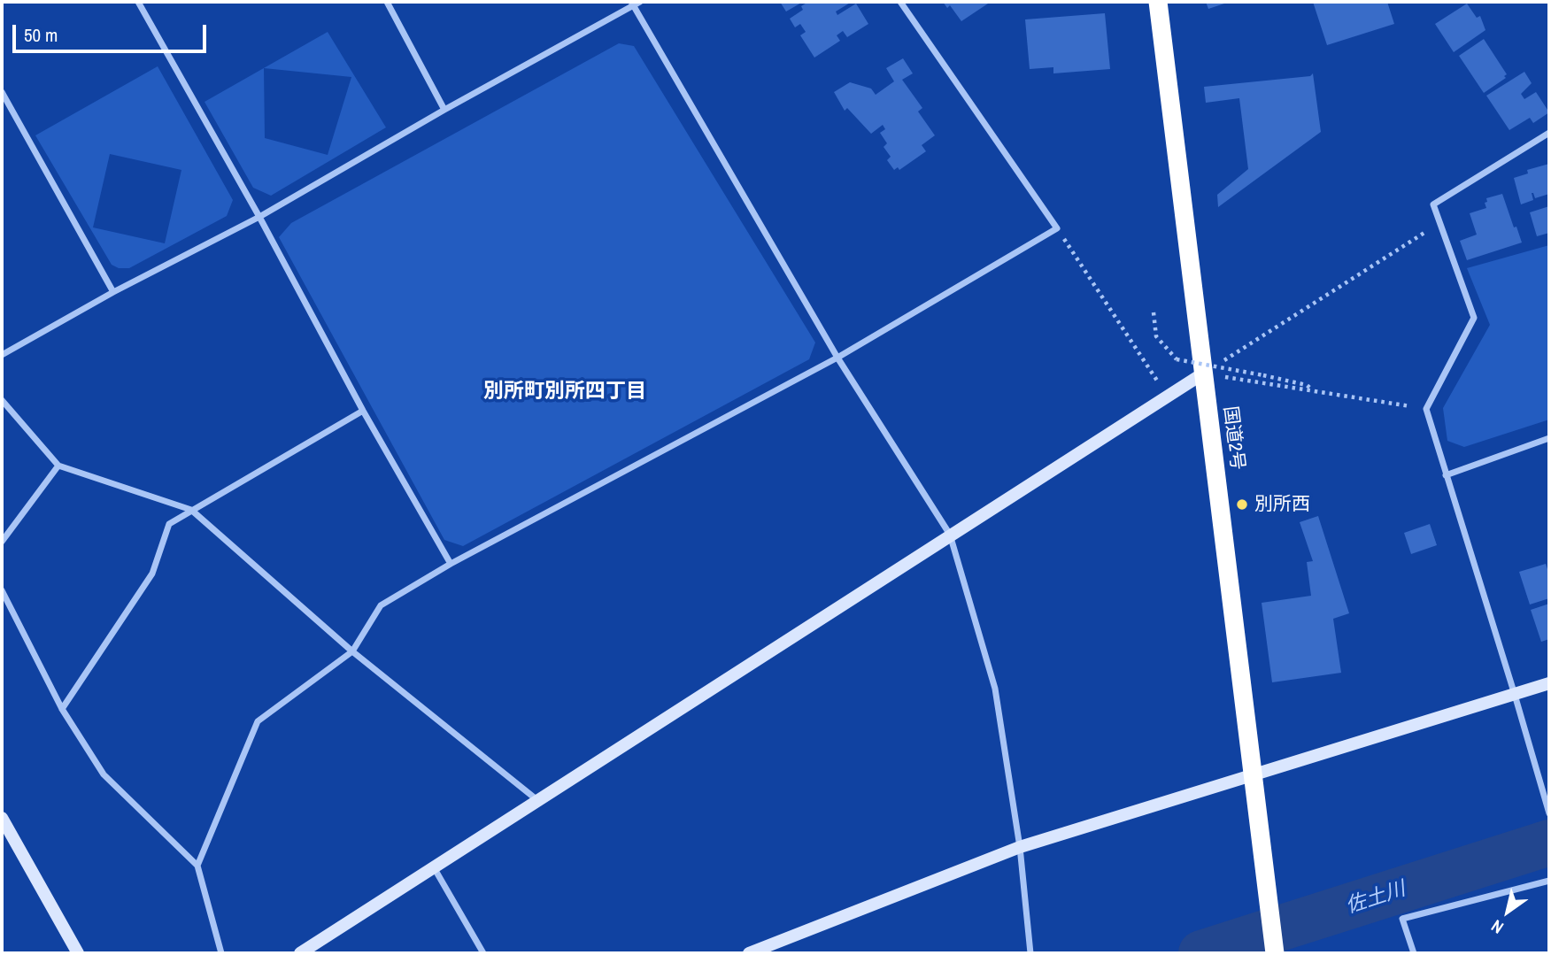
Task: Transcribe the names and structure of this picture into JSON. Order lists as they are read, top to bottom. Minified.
{"streets":{"highway":["国道2号"]},"districts":["別所町別所四丁目"],"water":["佐土川"],"places":["別所西"],"scale_bar":"50 m","north":"bottom left"}
